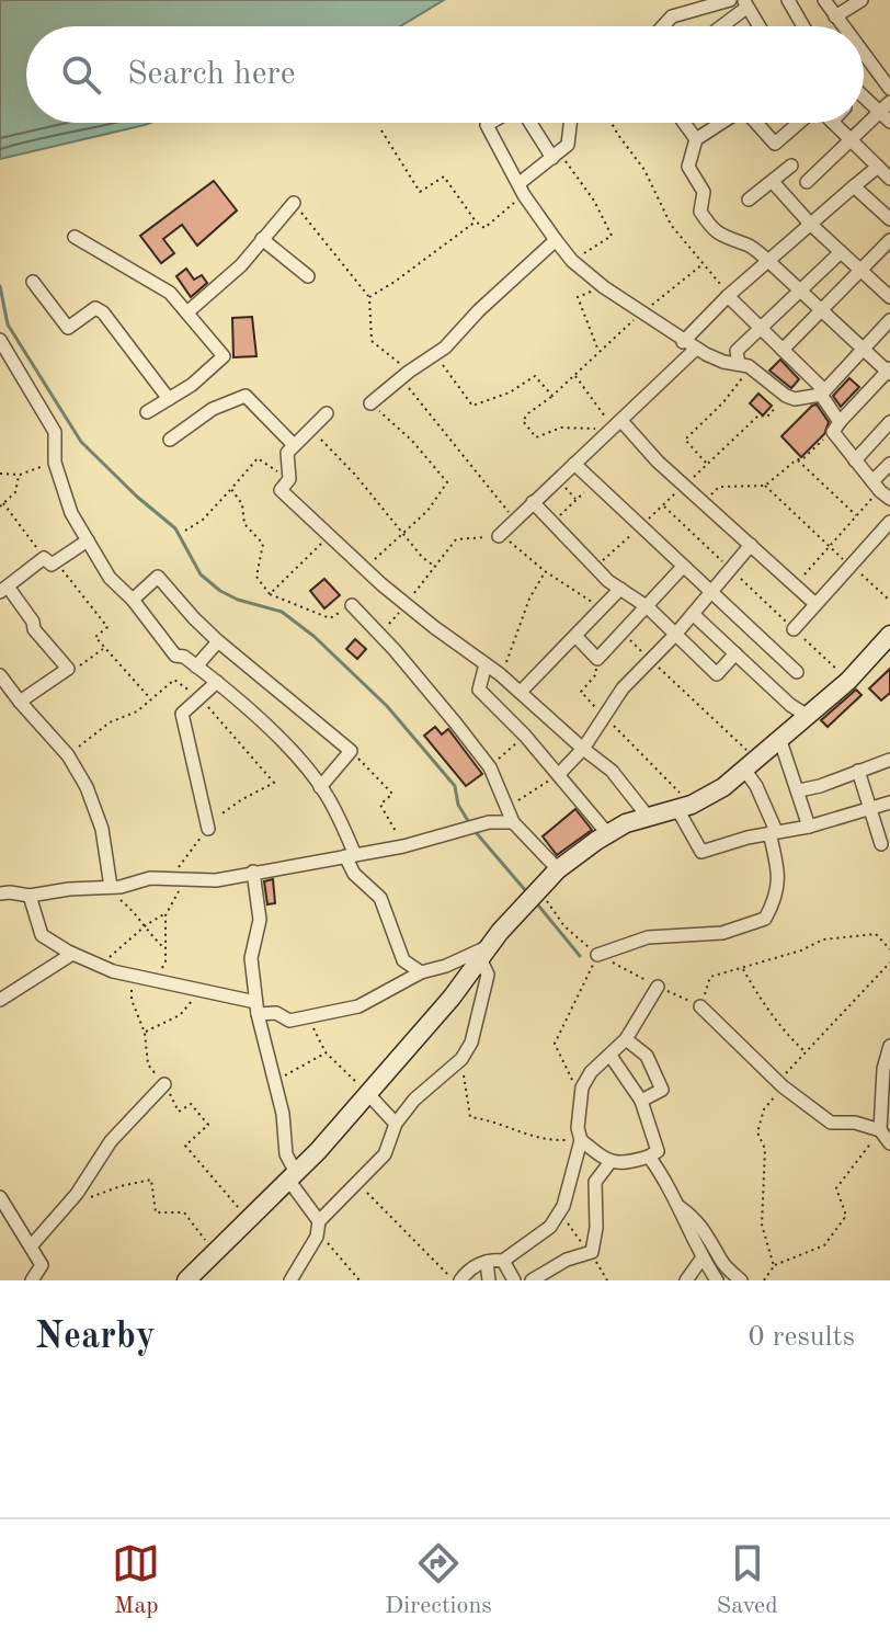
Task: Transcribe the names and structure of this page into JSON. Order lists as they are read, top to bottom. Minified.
{"page":{"search":"Search here","heading":["Nearby","0 results"],"nav":["Map","Directions","Saved"]}}
